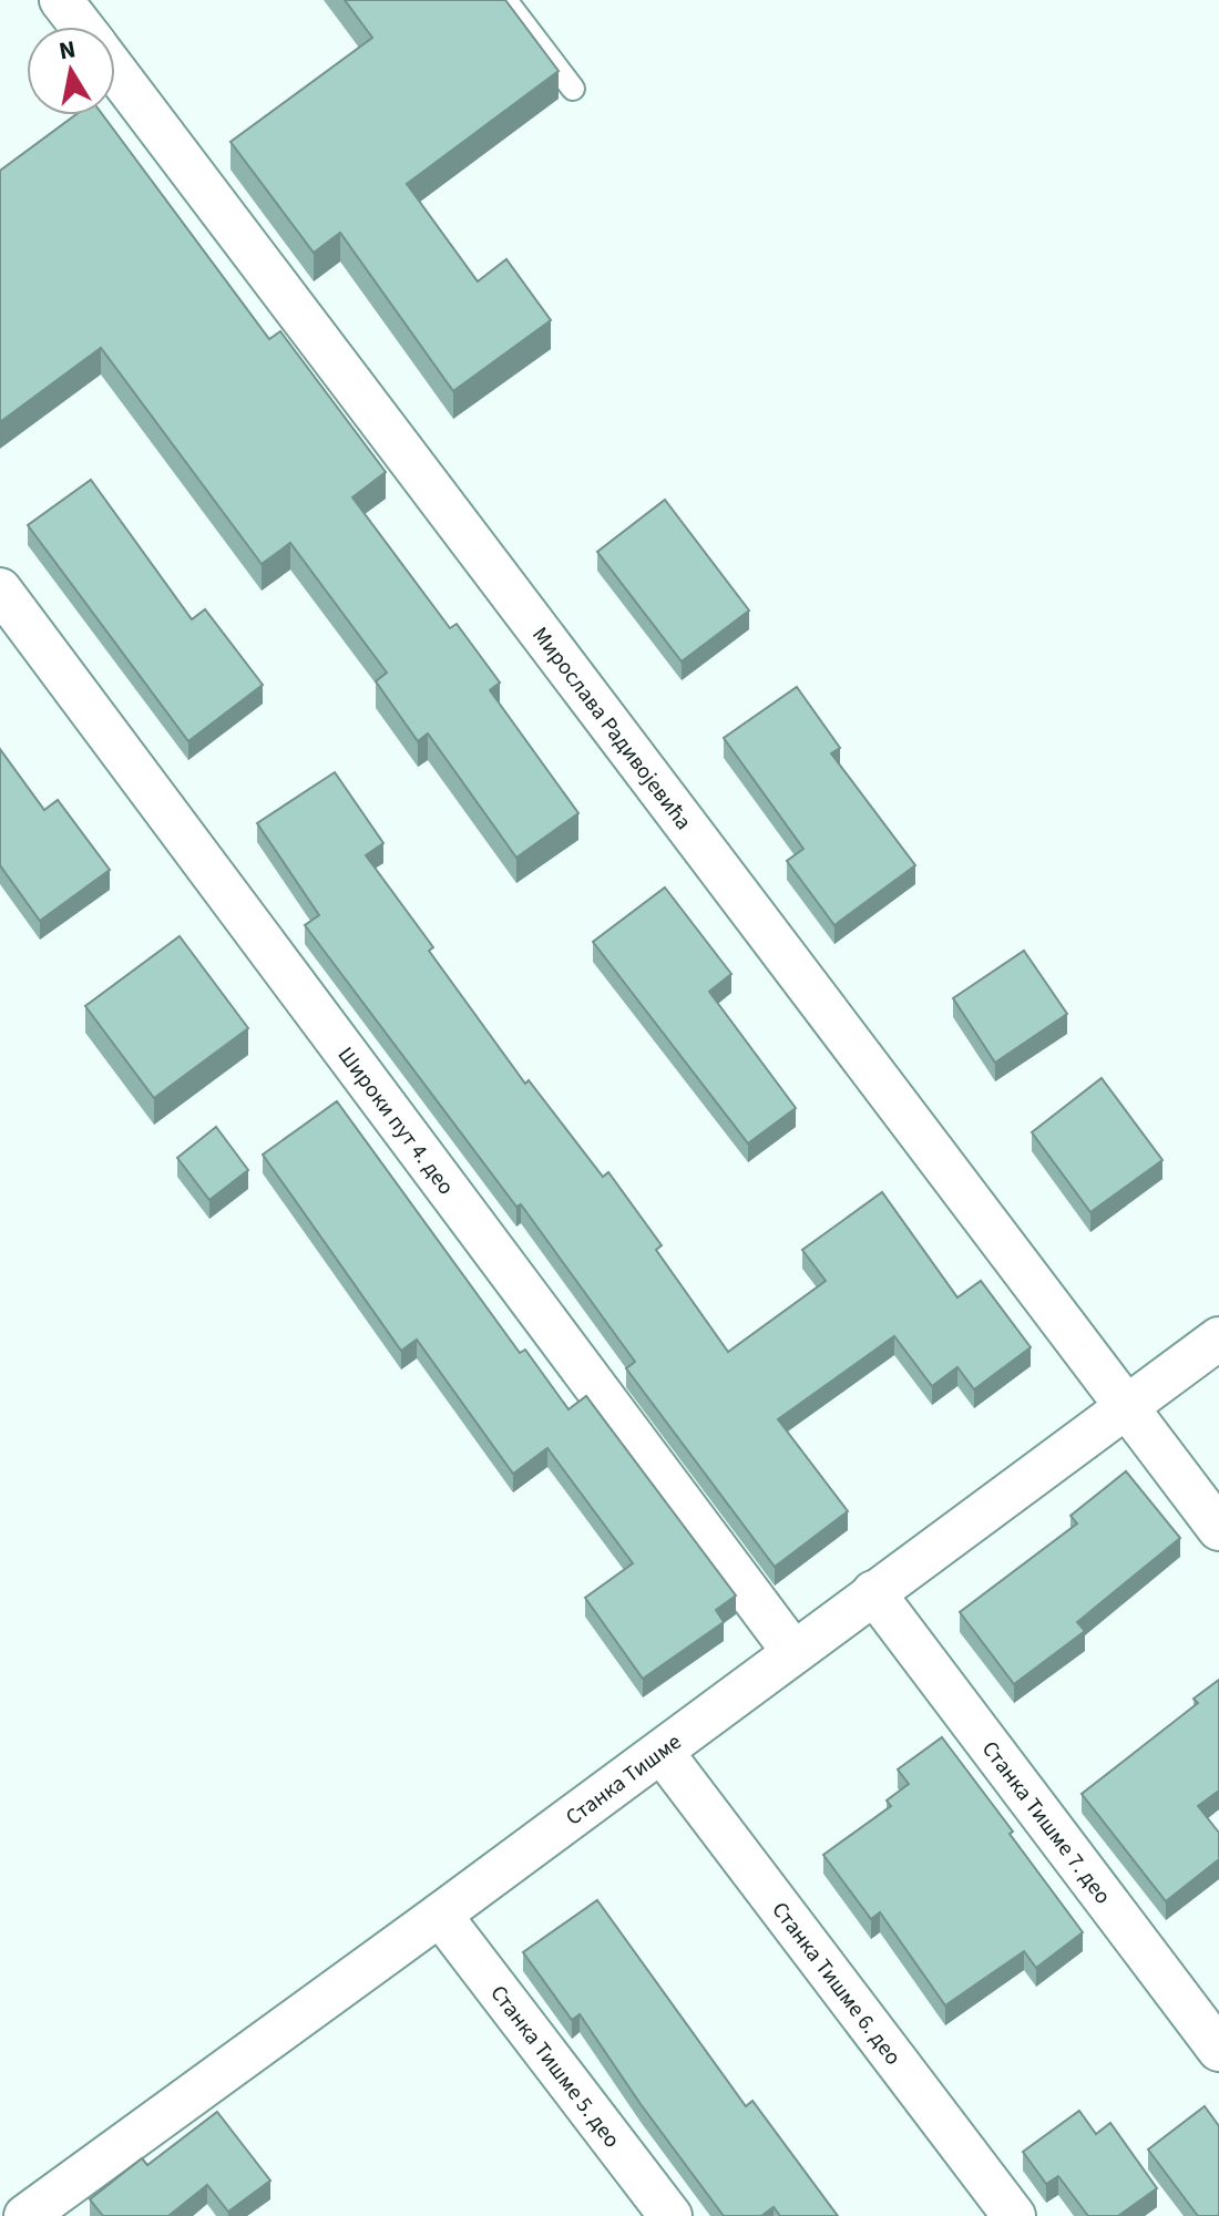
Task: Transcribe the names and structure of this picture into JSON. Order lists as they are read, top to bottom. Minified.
{"streets":{"street":["Мирослава Радивојевића","Широки пут 4. део","Станка Тишме","Станка Тишме 7. део","Станка Тишме 6. део","Станка Тишме 5. део"]},"crossings":[["Мирослава Радивојевића","Станка Тишме"],["Широки пут 4. део","Станка Тишме"],["Станка Тишме","Станка Тишме 7. део"],["Станка Тишме","Станка Тишме 6. део"],["Станка Тишме","Станка Тишме 5. део"]],"north":"top"}
